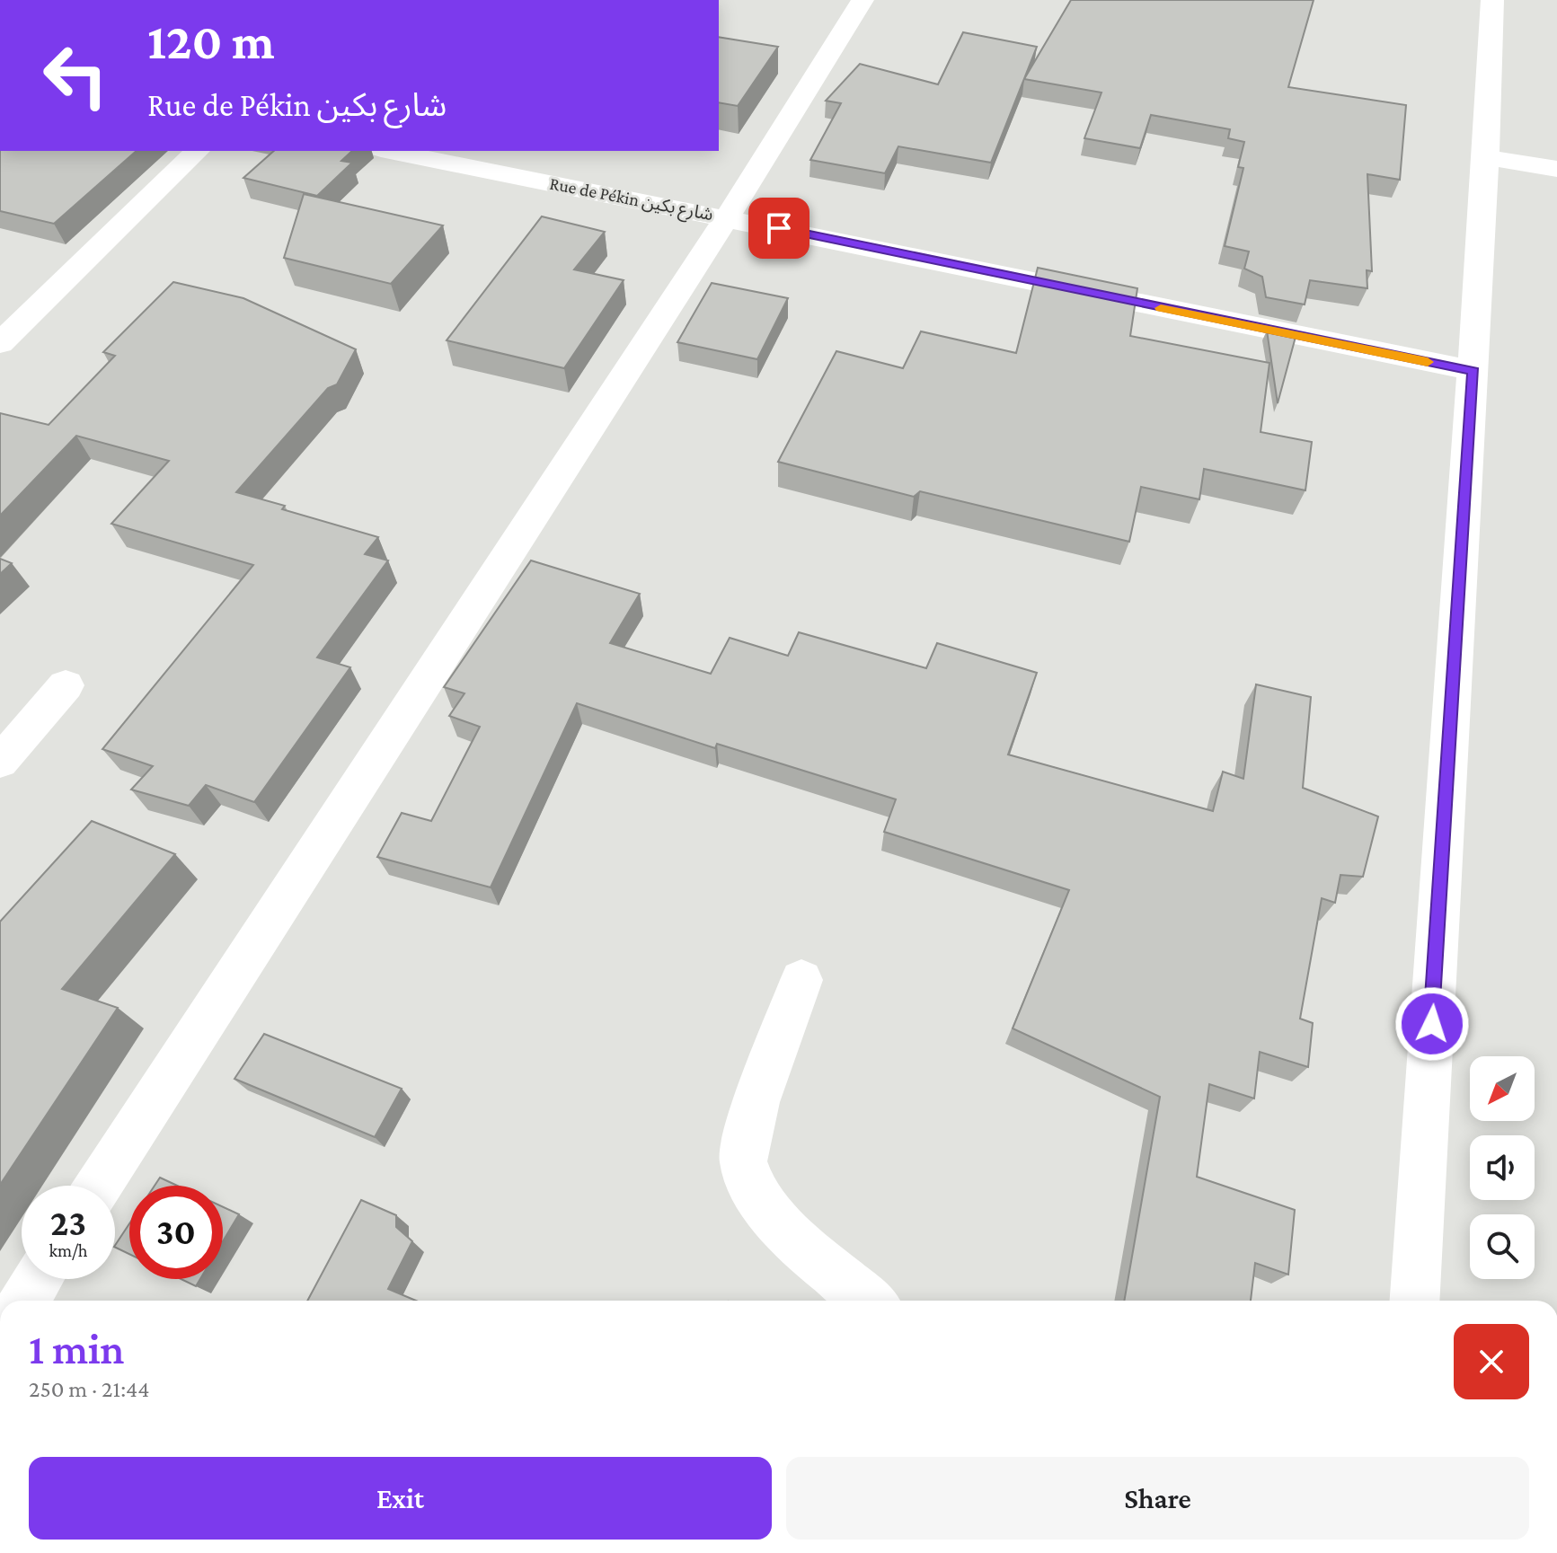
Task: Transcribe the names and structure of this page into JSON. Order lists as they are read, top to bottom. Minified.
{"streets":{"street":["Rue de Pékin شارع بكين"]},"north":"bottom left","page":{"turn":["120 m","Rue de Pékin شارع بكين"],"speed":"23 km/h","limit":"30","heading":["1 min","250 m · 21:44"],"buttons":["Exit","Share"]}}
